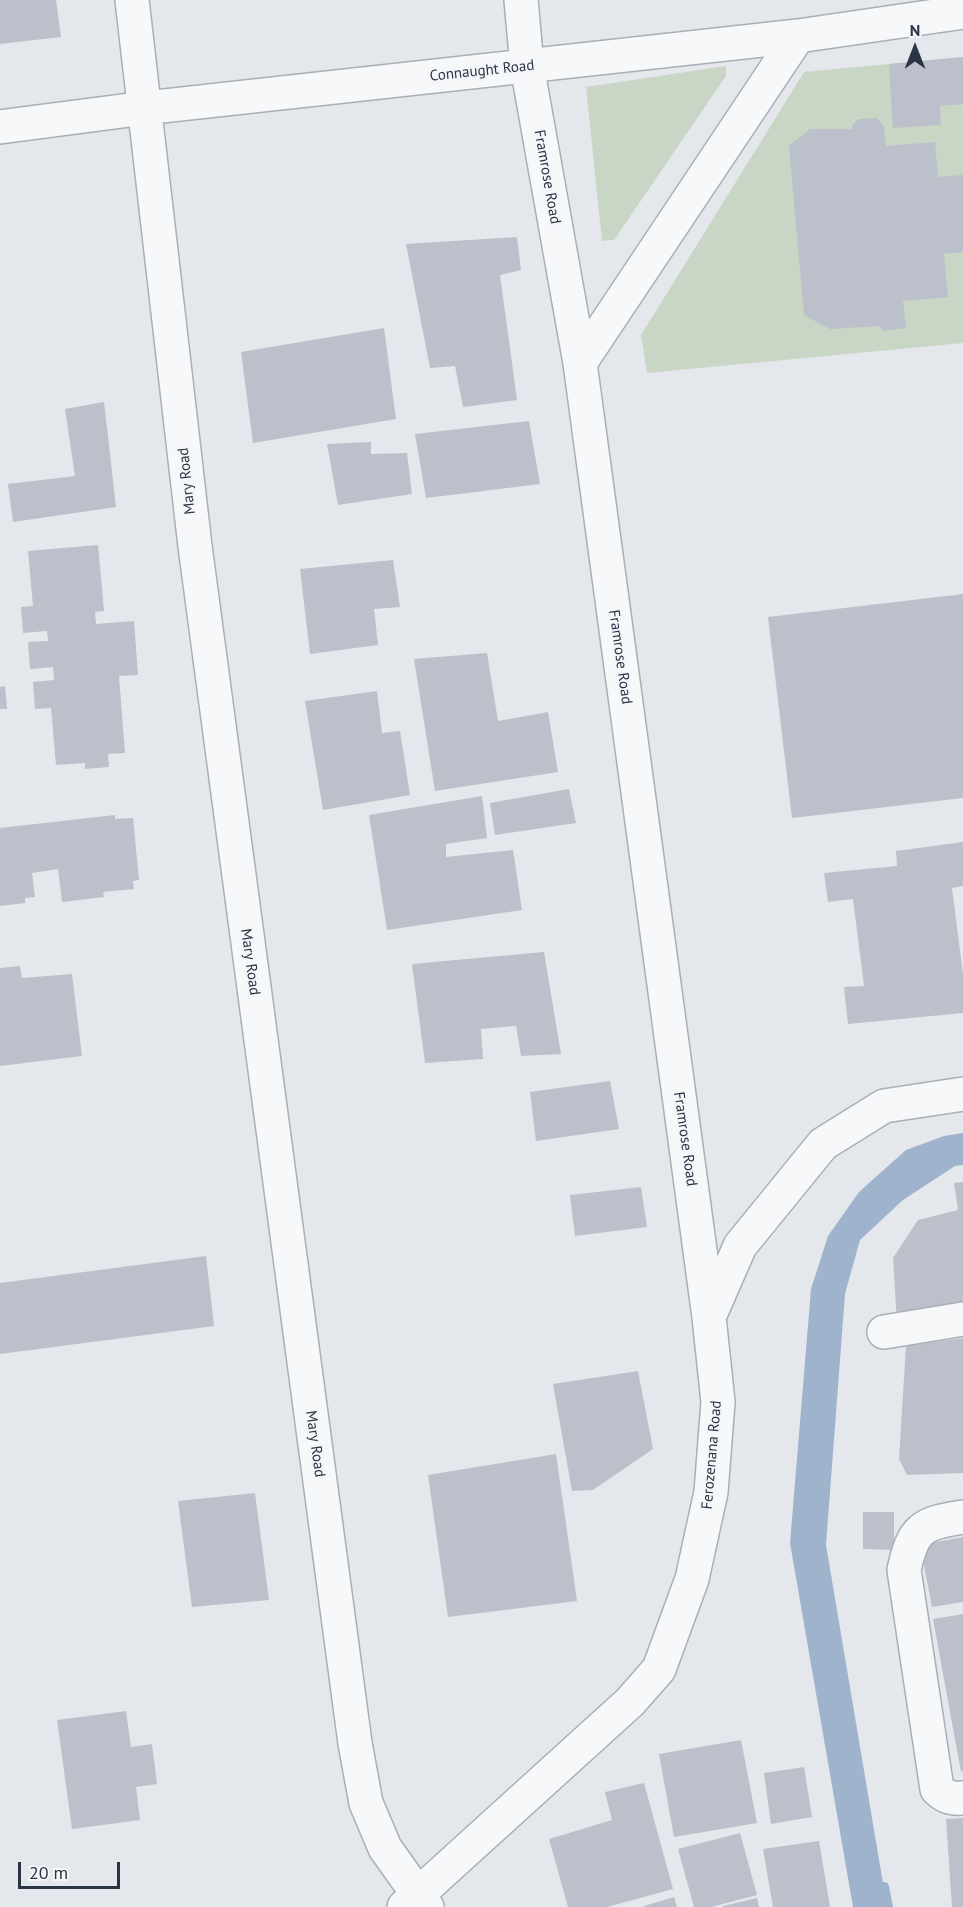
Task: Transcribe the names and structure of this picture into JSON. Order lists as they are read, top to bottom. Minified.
{"streets":{"street":["Connaught Road","Framrose Road","Mary Road","Ferozenana Road"]},"crossings":[["Connaught Road","Framrose Road"],["Connaught Road","Mary Road"],["Framrose Road","Ferozenana Road"],["Mary Road","Ferozenana Road"]],"scale_bar":"20 m","north":"top"}
